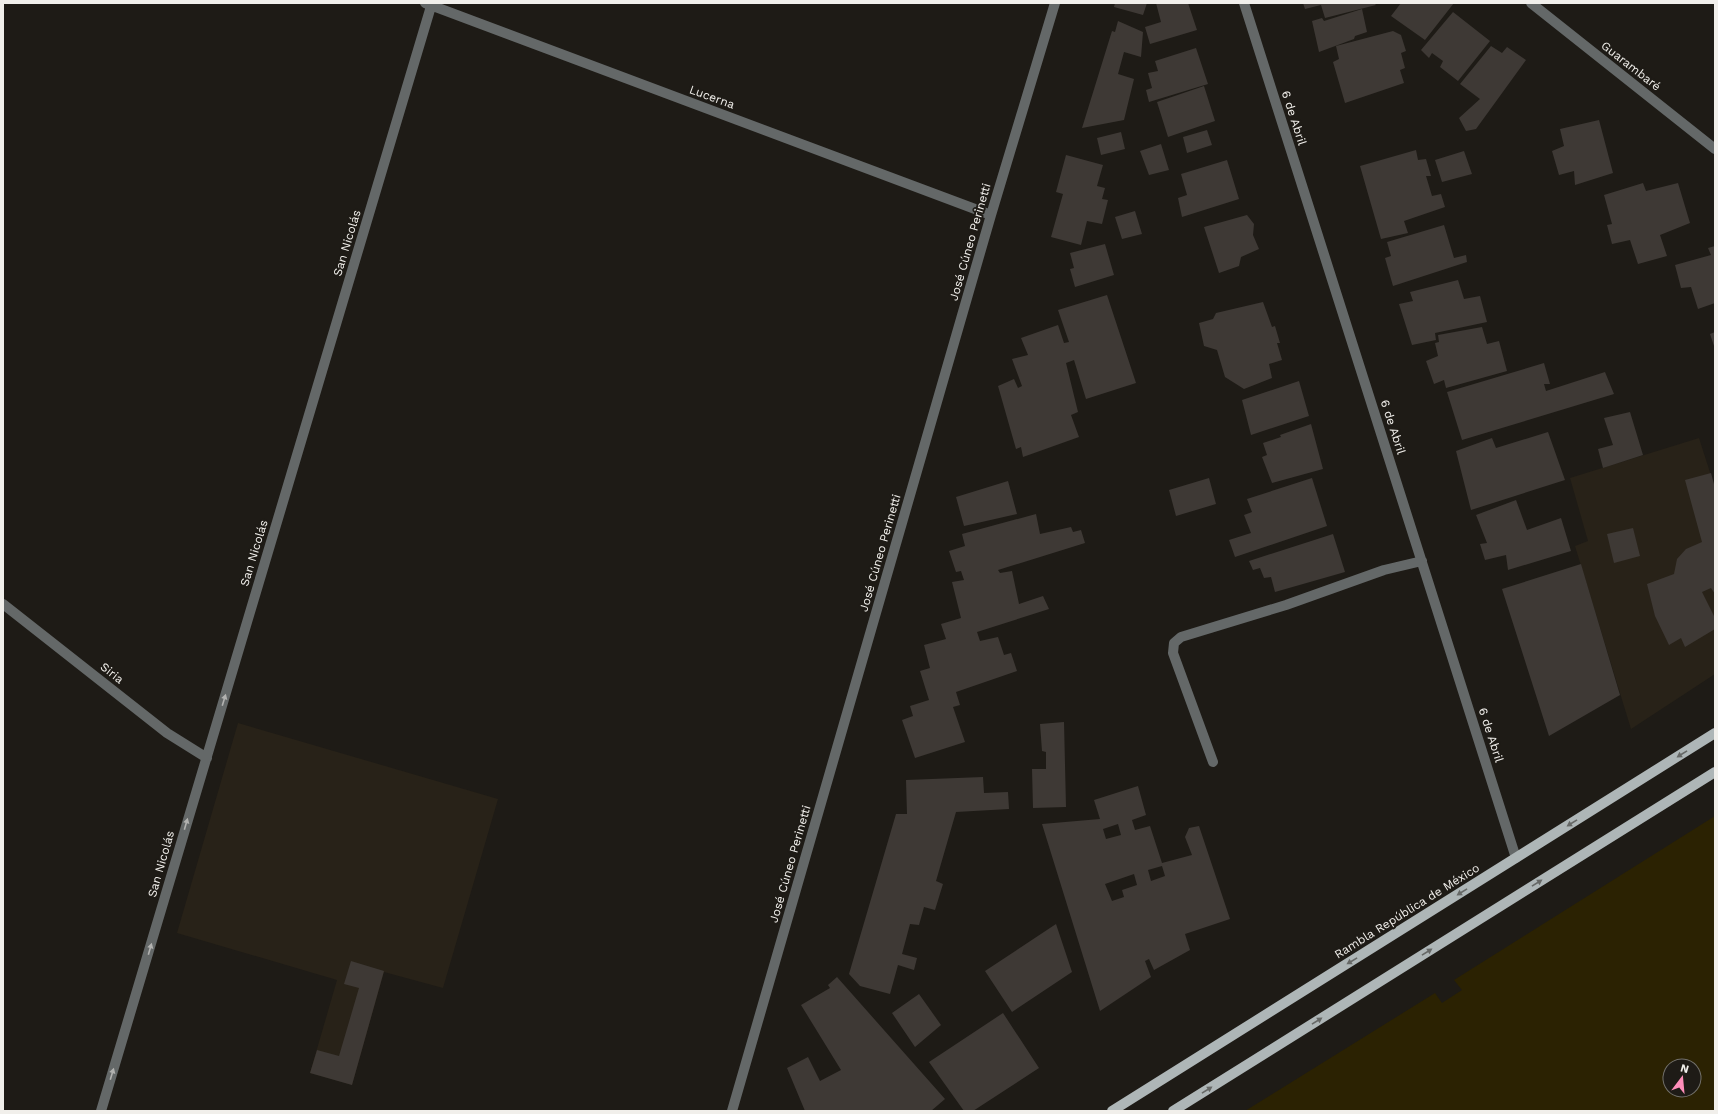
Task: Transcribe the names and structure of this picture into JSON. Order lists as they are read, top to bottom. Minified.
{"streets":{"main road":["Rambla República de México"],"street":["Guarambaré","Lucerna","6 de Abril","José Cúneo Perinetti","San Nicolás","Siria"]},"crossings":[["Lucerna","José Cúneo Perinetti"],["Lucerna","San Nicolás"],["6 de Abril","Rambla República de México"],["San Nicolás","Siria"]],"one_way":["San Nicolás"],"north":"top"}
